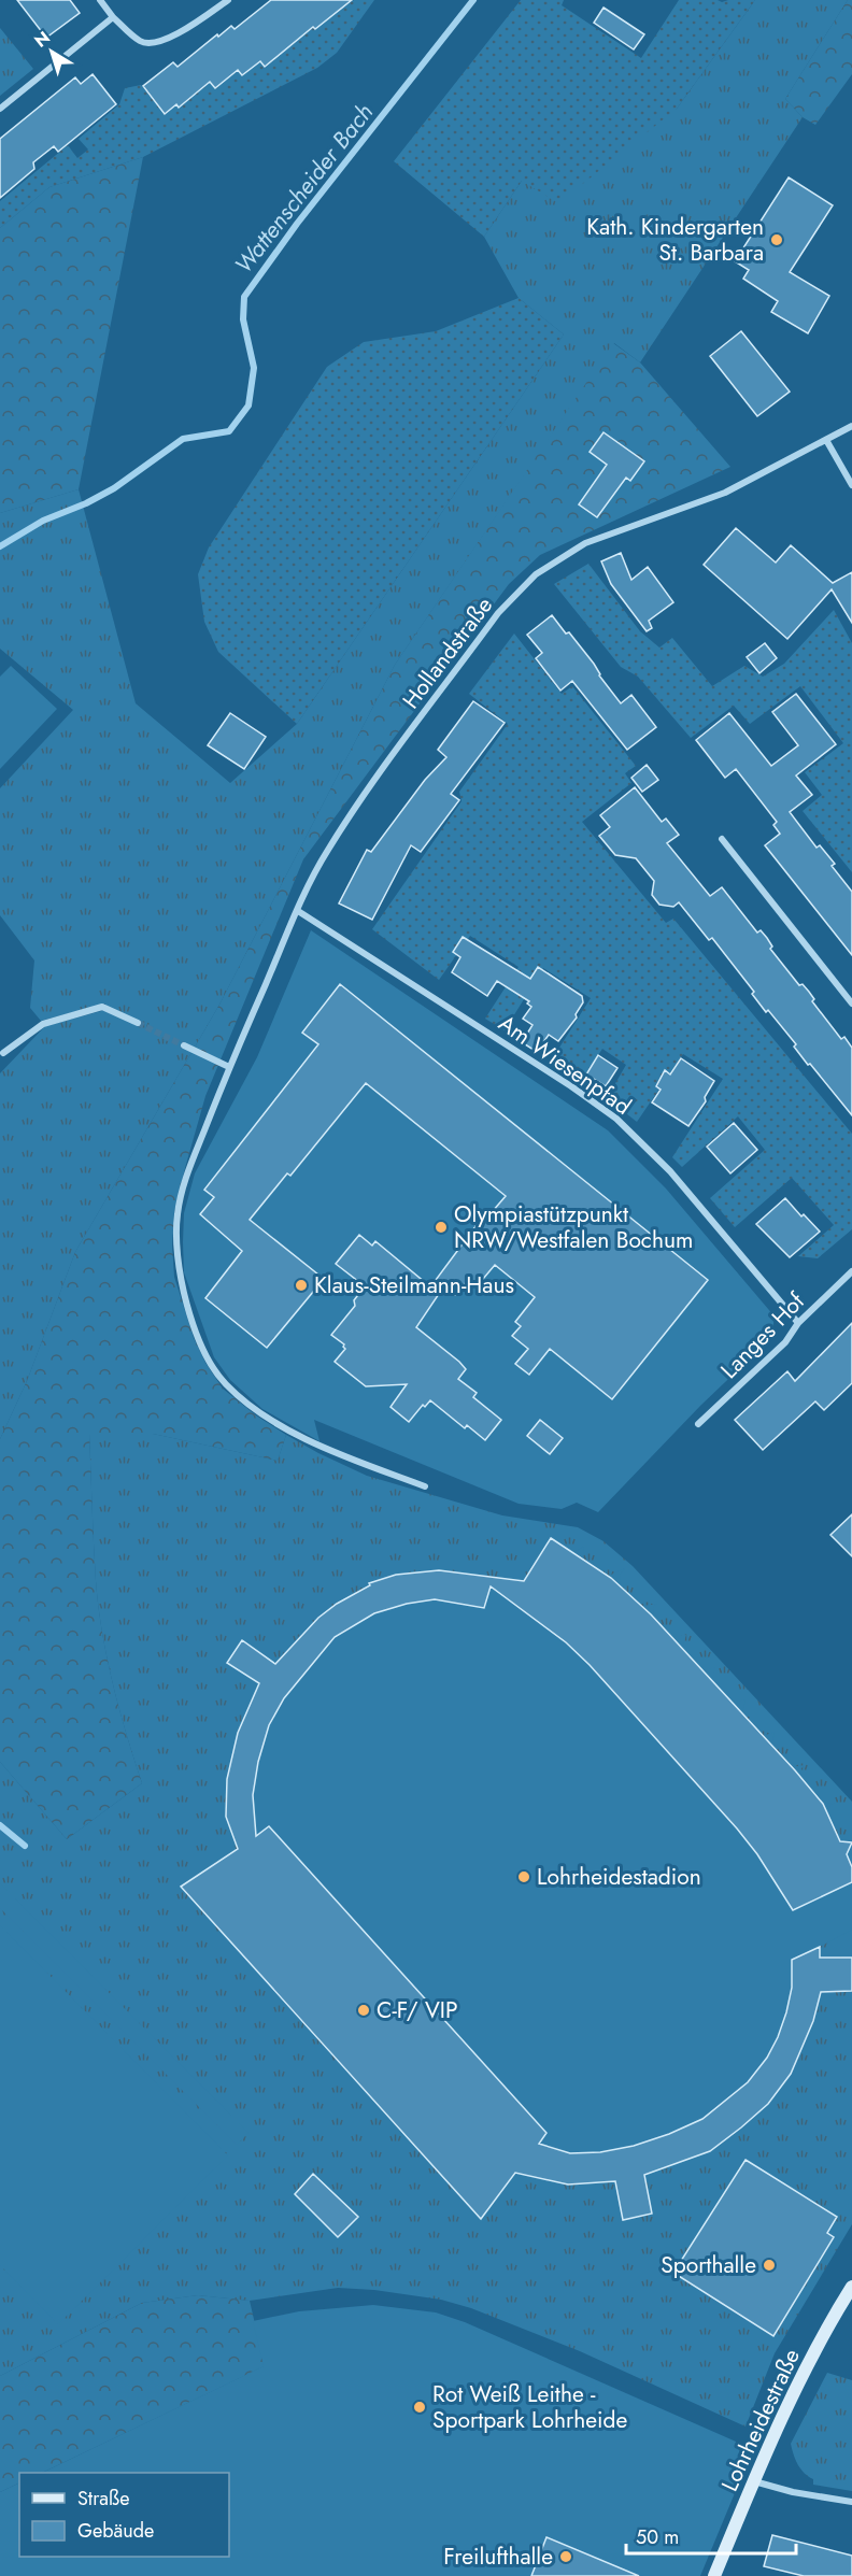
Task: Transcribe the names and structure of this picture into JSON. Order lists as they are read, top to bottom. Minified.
{"streets":{"street":["Hollandstraße","Am Wiesenpfad","Langes Hof","Lohrheidestraße"]},"crossings":[["Hollandstraße","Am Wiesenpfad"],["Am Wiesenpfad","Langes Hof"]],"water":["Wattenscheider Bach"],"places":["Kath. Kindergarten St. Barbara","Olympiastützpunkt NRW/Westfalen Bochum","Klaus-Steilmann-Haus","Lohrheidestadion","C-F/ VIP","Sporthalle","Rot Weiß Leithe - Sportpark Lohrheide","Freilufthalle"],"legend":["Straße","Gebäude"],"scale_bar":"50 m","north":"top left"}
